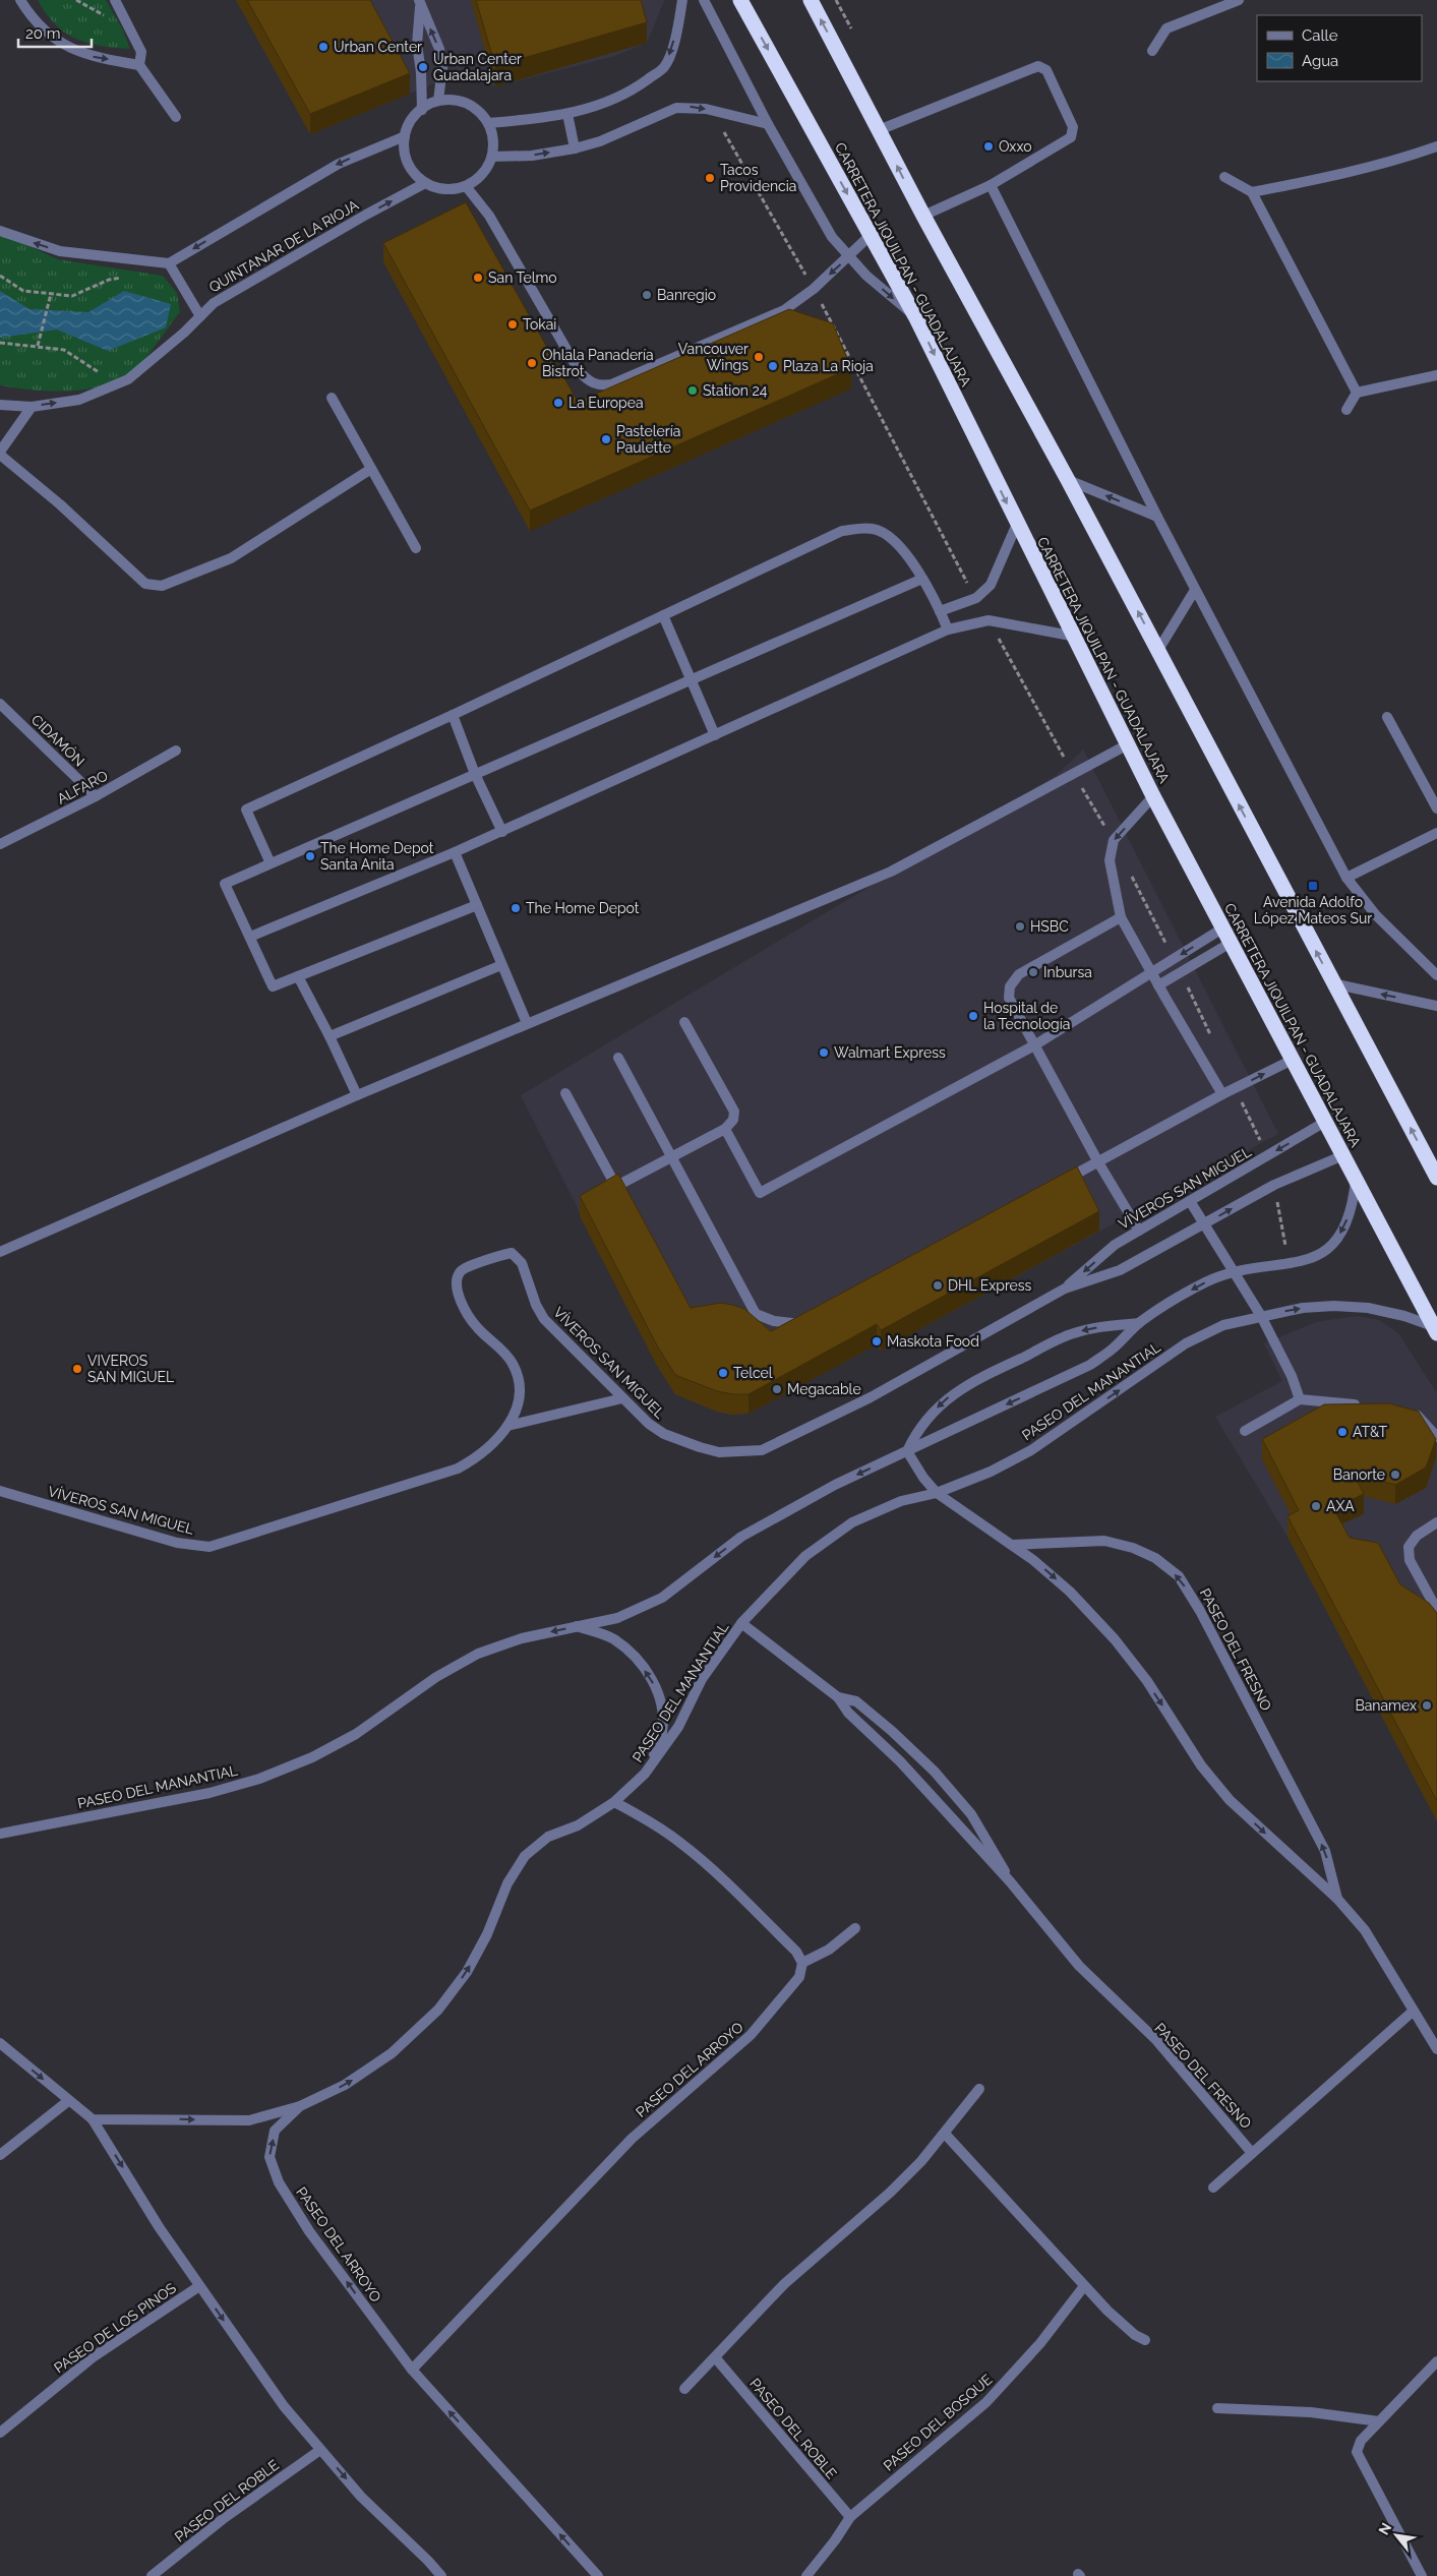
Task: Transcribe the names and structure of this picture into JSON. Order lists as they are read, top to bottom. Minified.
{"streets":{"highway":["CARRETERA JIQUILPAN - GUADALAJARA"],"street":["QUINTANAR DE LA RIOJA","CIDAMÓN","ALFARO","VÍVEROS SAN MIGUEL","PASEO DEL MANANTIAL","PASEO DEL FRESNO","PASEO DEL ARROYO","PASEO DE LOS PINOS","PASEO DEL BOSQUE","PASEO DEL ROBLE"]},"crossings":[["CARRETERA JIQUILPAN - GUADALAJARA","VÍVEROS SAN MIGUEL"],["CARRETERA JIQUILPAN - GUADALAJARA","PASEO DEL MANANTIAL"],["CIDAMÓN","ALFARO"],["PASEO DEL MANANTIAL","PASEO DEL FRESNO"],["PASEO DEL MANANTIAL","PASEO DEL ARROYO"],["PASEO DEL BOSQUE","PASEO DEL ROBLE"]],"one_way":["PASEO DEL ARROYO"],"places":{"other":["Urban Center","Urban Center Guadalajara","Oxxo","Tacos Providencia","San Telmo","Banregio","Tokai","Vancouver Wings","Ohlala Panadería Bistrot","Plaza La Rioja","Station 24","La Europea","Pastelería Paulette","The Home Depot Santa Anita","The Home Depot","HSBC","Inbursa","Hospital de la Tecnología","Walmart Express","DHL Express","Maskota Food","VIVEROS SAN MIGUEL","Telcel","Megacable","AT&T","Banorte","AXA","Banamex"],"transit":["Avenida Adolfo López Mateos Sur"]},"legend":["Calle","Agua"],"scale_bar":"20 m","north":"top left"}
